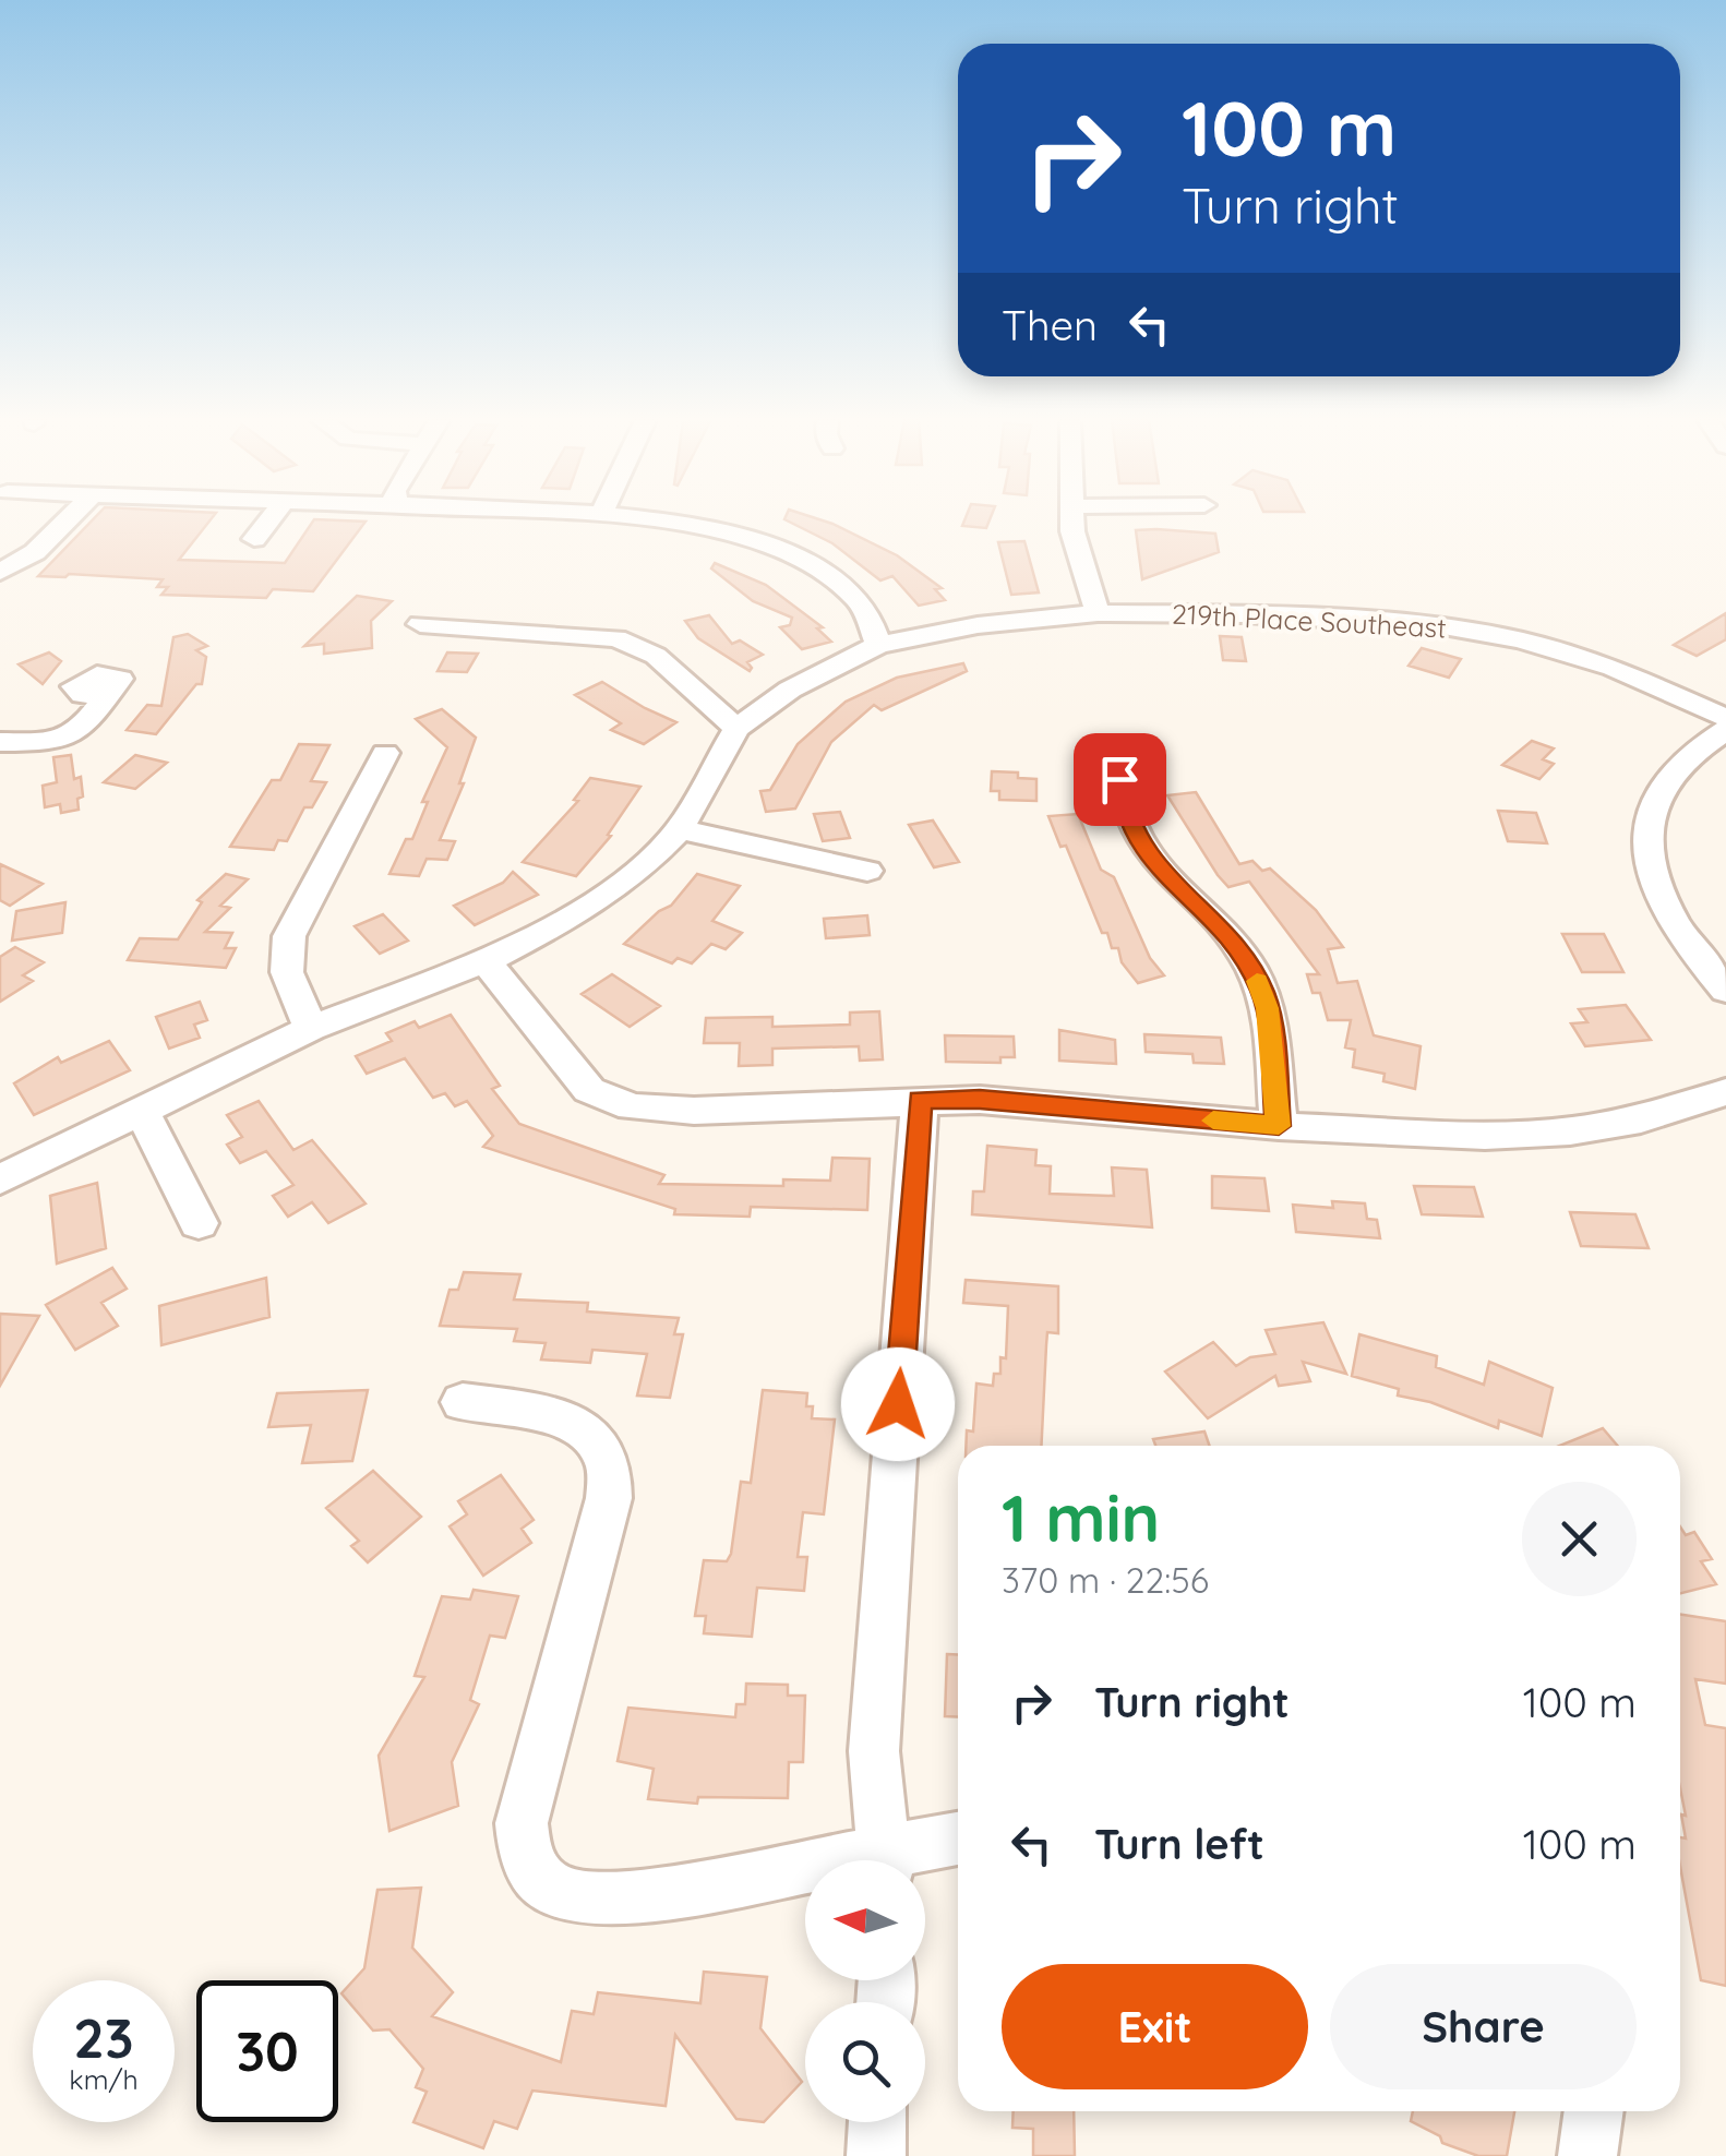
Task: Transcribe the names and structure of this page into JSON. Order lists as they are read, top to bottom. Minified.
{"streets":{"street":["219th Place Southeast"]},"north":"left","page":{"turn":["100 m","Turn right"],"then":"Then","heading":["1 min","370 m · 22:56"],"list":[{"name":"Turn right","value":"100 m"},{"name":"Turn left","value":"100 m"}],"buttons":["Exit","Share"],"speed":"23 km/h","limit":"30"}}
